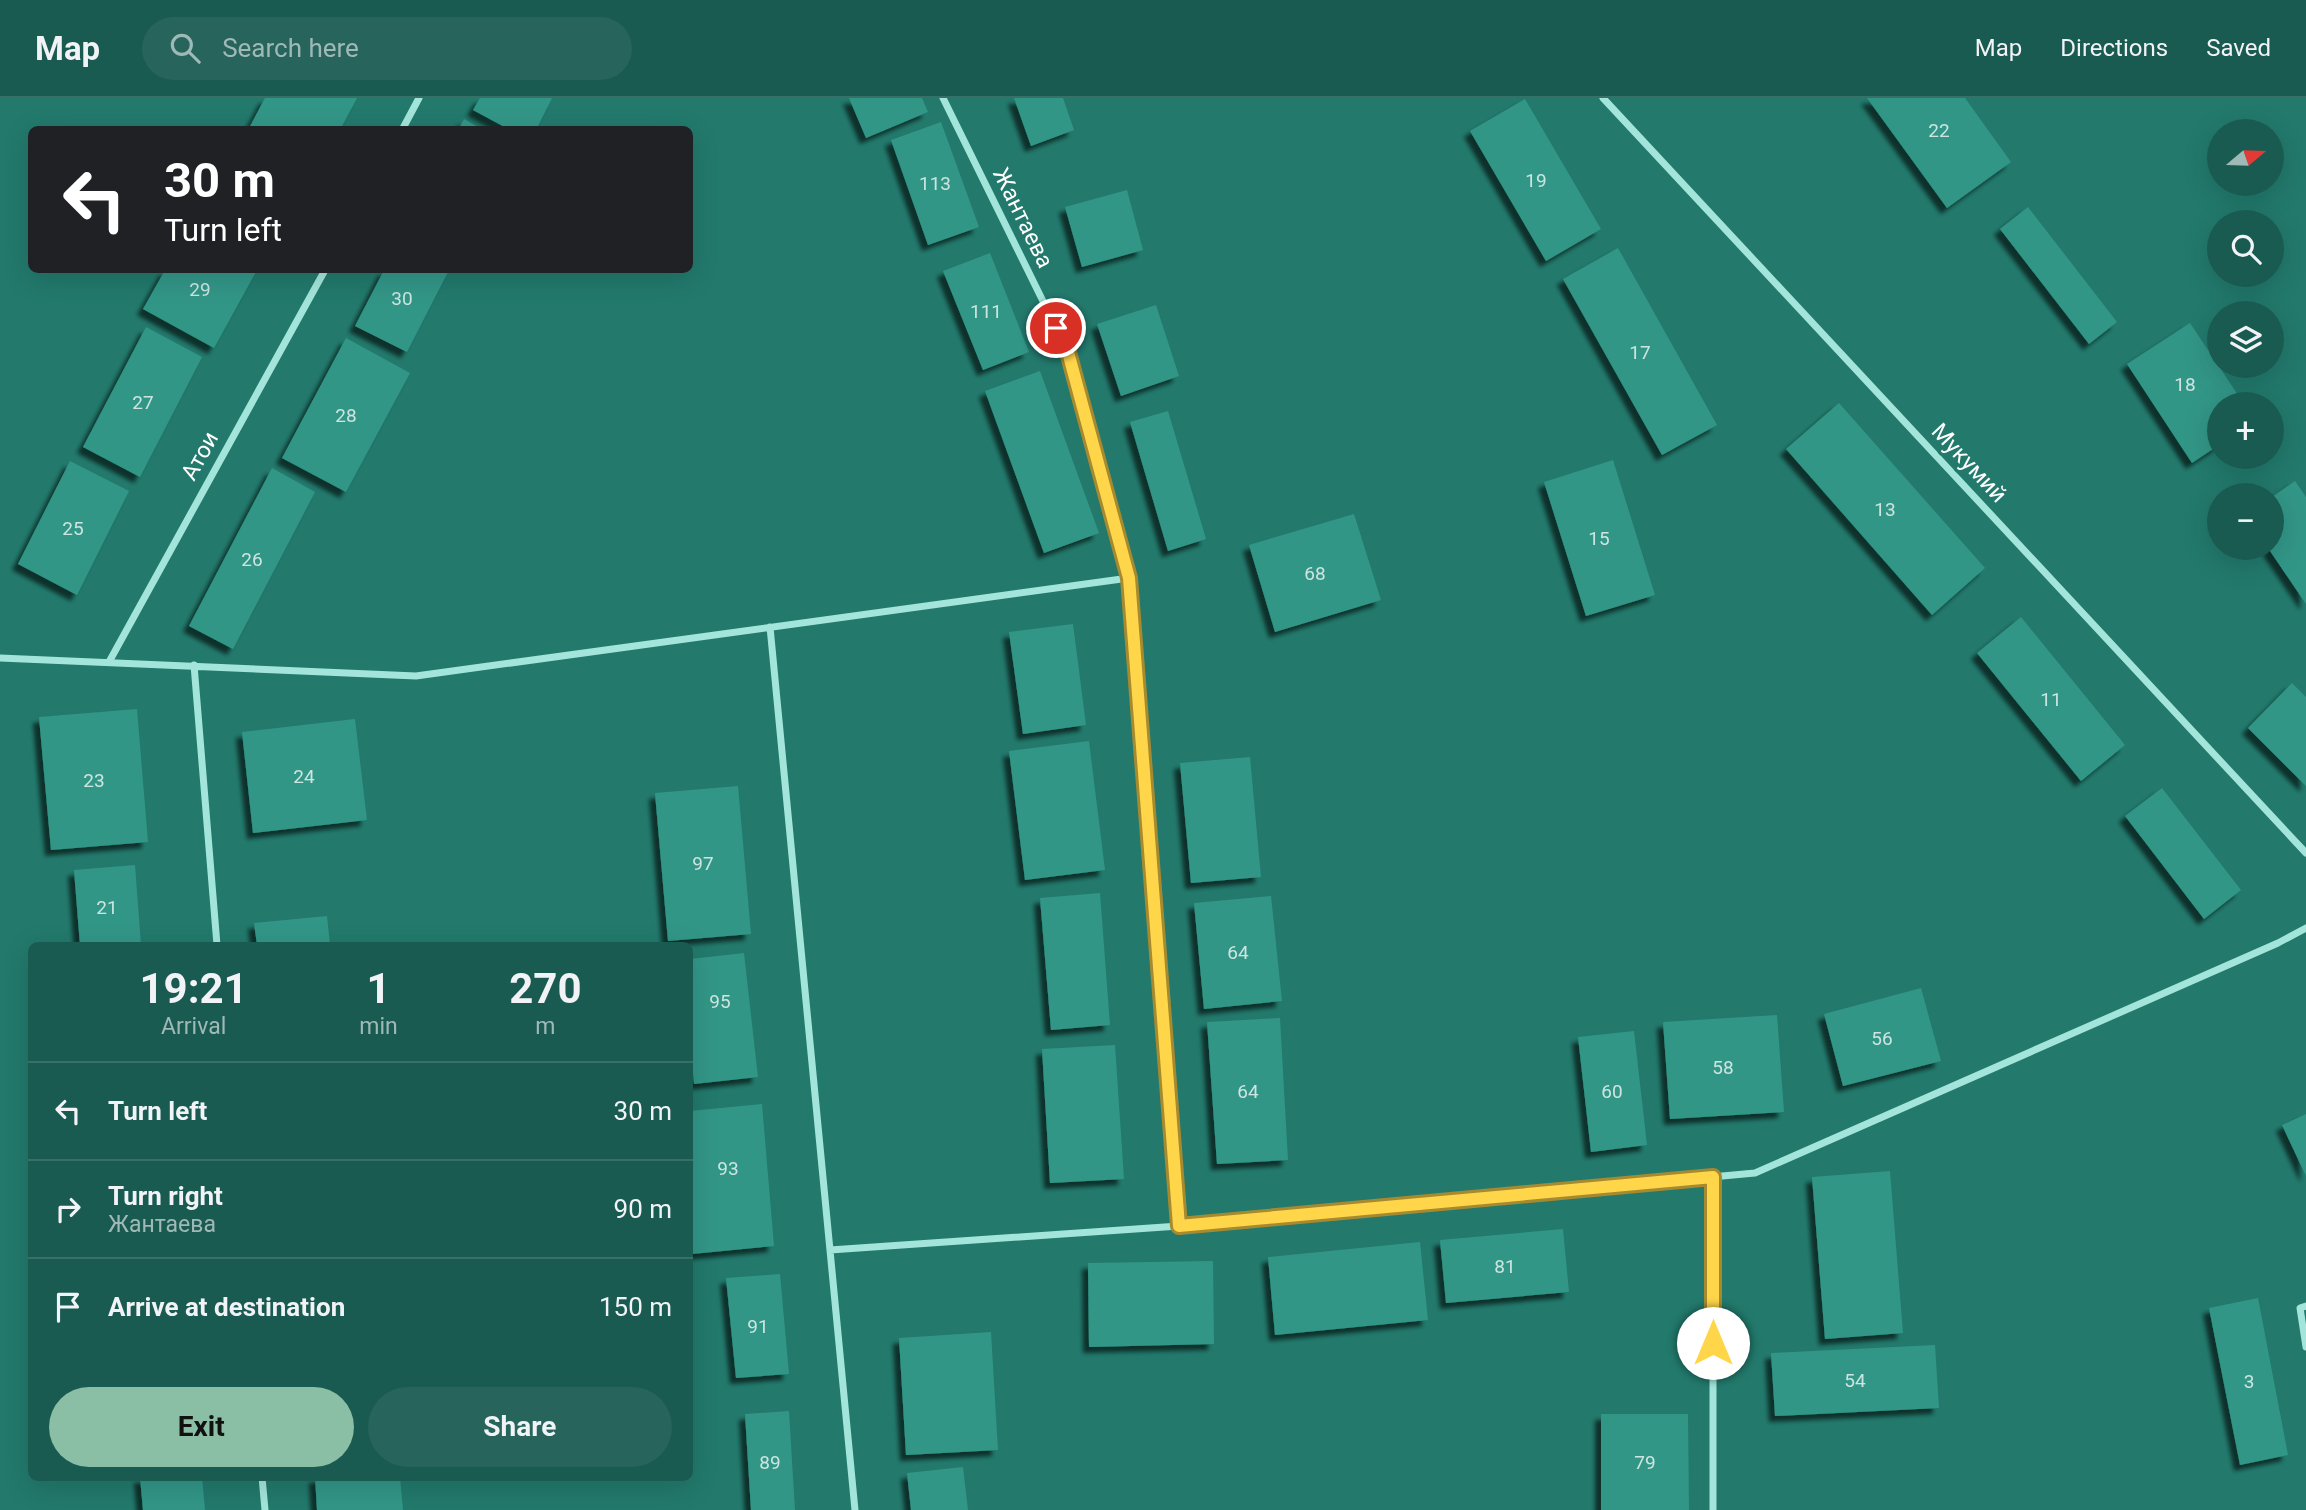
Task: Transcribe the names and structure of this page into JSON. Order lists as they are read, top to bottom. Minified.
{"streets":{"street":["Жантаева","Атои","Мукумий"]},"house_numbers":["22","19","113","29","30","111","17","18","27","28","13","25","15","26","68","11","24","23","97","21","64","95","56","58","64","60","93","81","91","54","3","89","79"],"north":"right","page":{"header":"Map","search":"Search here","nav":["Map","Directions","Saved"],"map_buttons":["+","−"],"turn":["30 m","Turn left"],"eta":["19:21","Arrival","1","min","270","m"],"list":[{"name":"Turn left","value":"30 m"},{"name":"Turn right","note":"Жантаева","value":"90 m"},{"name":"Arrive at destination","value":"150 m"}],"buttons":["Exit","Share"]}}
